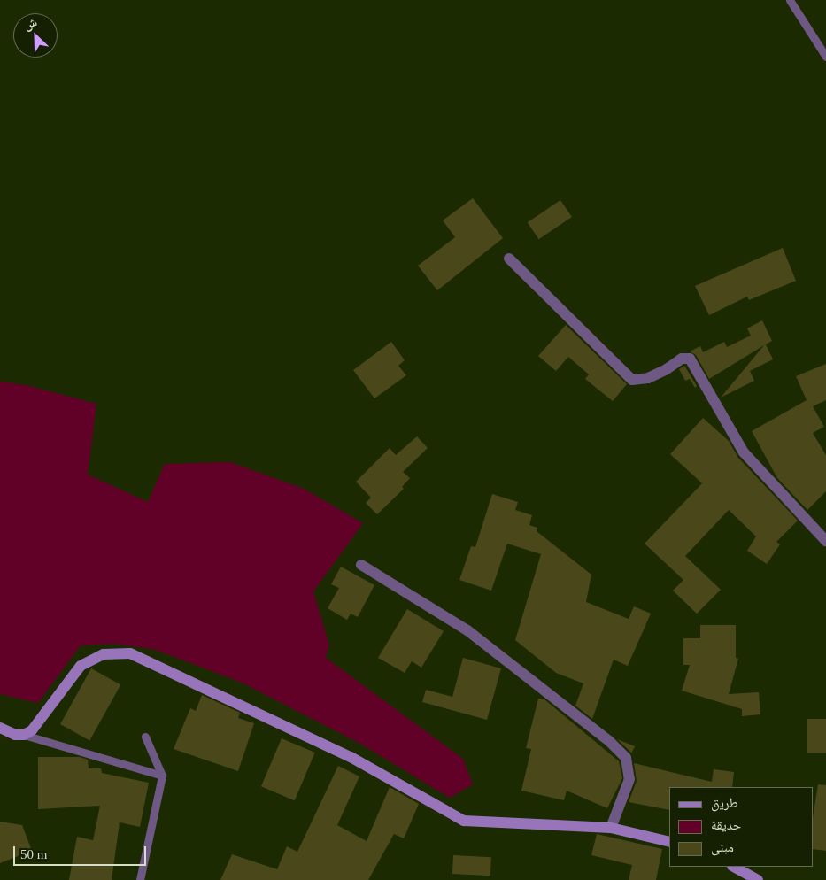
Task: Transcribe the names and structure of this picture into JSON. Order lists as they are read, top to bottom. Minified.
{"legend":["طريق","حديقة","مبنى"],"scale_bar":"50 m","north":"top left"}
